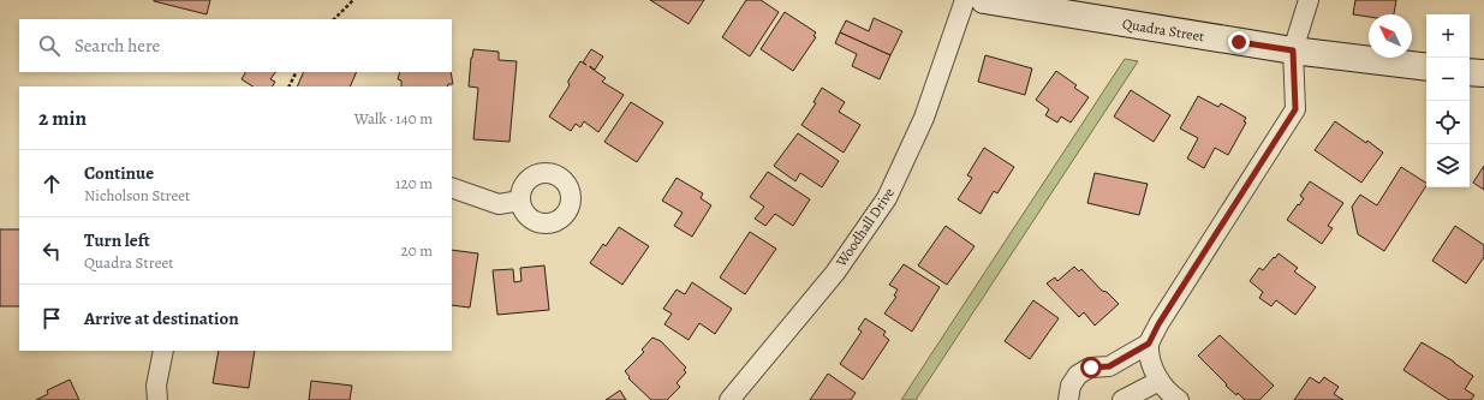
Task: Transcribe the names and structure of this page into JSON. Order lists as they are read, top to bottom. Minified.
{"streets":{"main road":["Quadra Street"],"street":["Woodhall Drive"]},"north":"top left","page":{"map_buttons":["+","−"],"search":"Search here","heading":["2 min","Walk · 140 m"],"list":[["Continue","Nicholson Street","120 m"],["Turn left","Quadra Street","20 m"],"Arrive at destination"]}}
